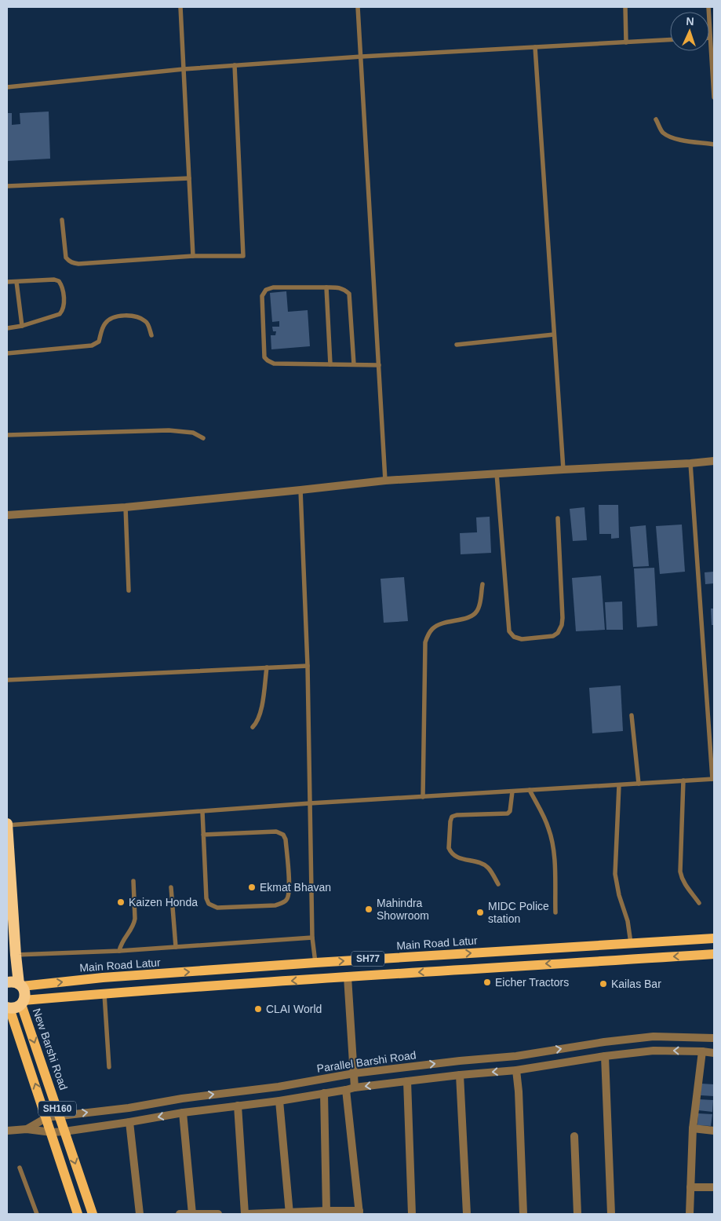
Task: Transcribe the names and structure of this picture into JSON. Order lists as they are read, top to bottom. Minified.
{"streets":{"main road":["Main Road Latur","SH77","New Barshi Road","SH160"],"street":["Parallel Barshi Road"]},"crossings":[["SH77","New Barshi Road"],["New Barshi Road","Parallel Barshi Road"],["Parallel Barshi Road","SH160"]],"places":["Ekmat Bhavan","Kaizen Honda","Mahindra Showroom","MIDC Police station","Eicher Tractors","Kailas Bar","CLAI World"],"north":"top"}
